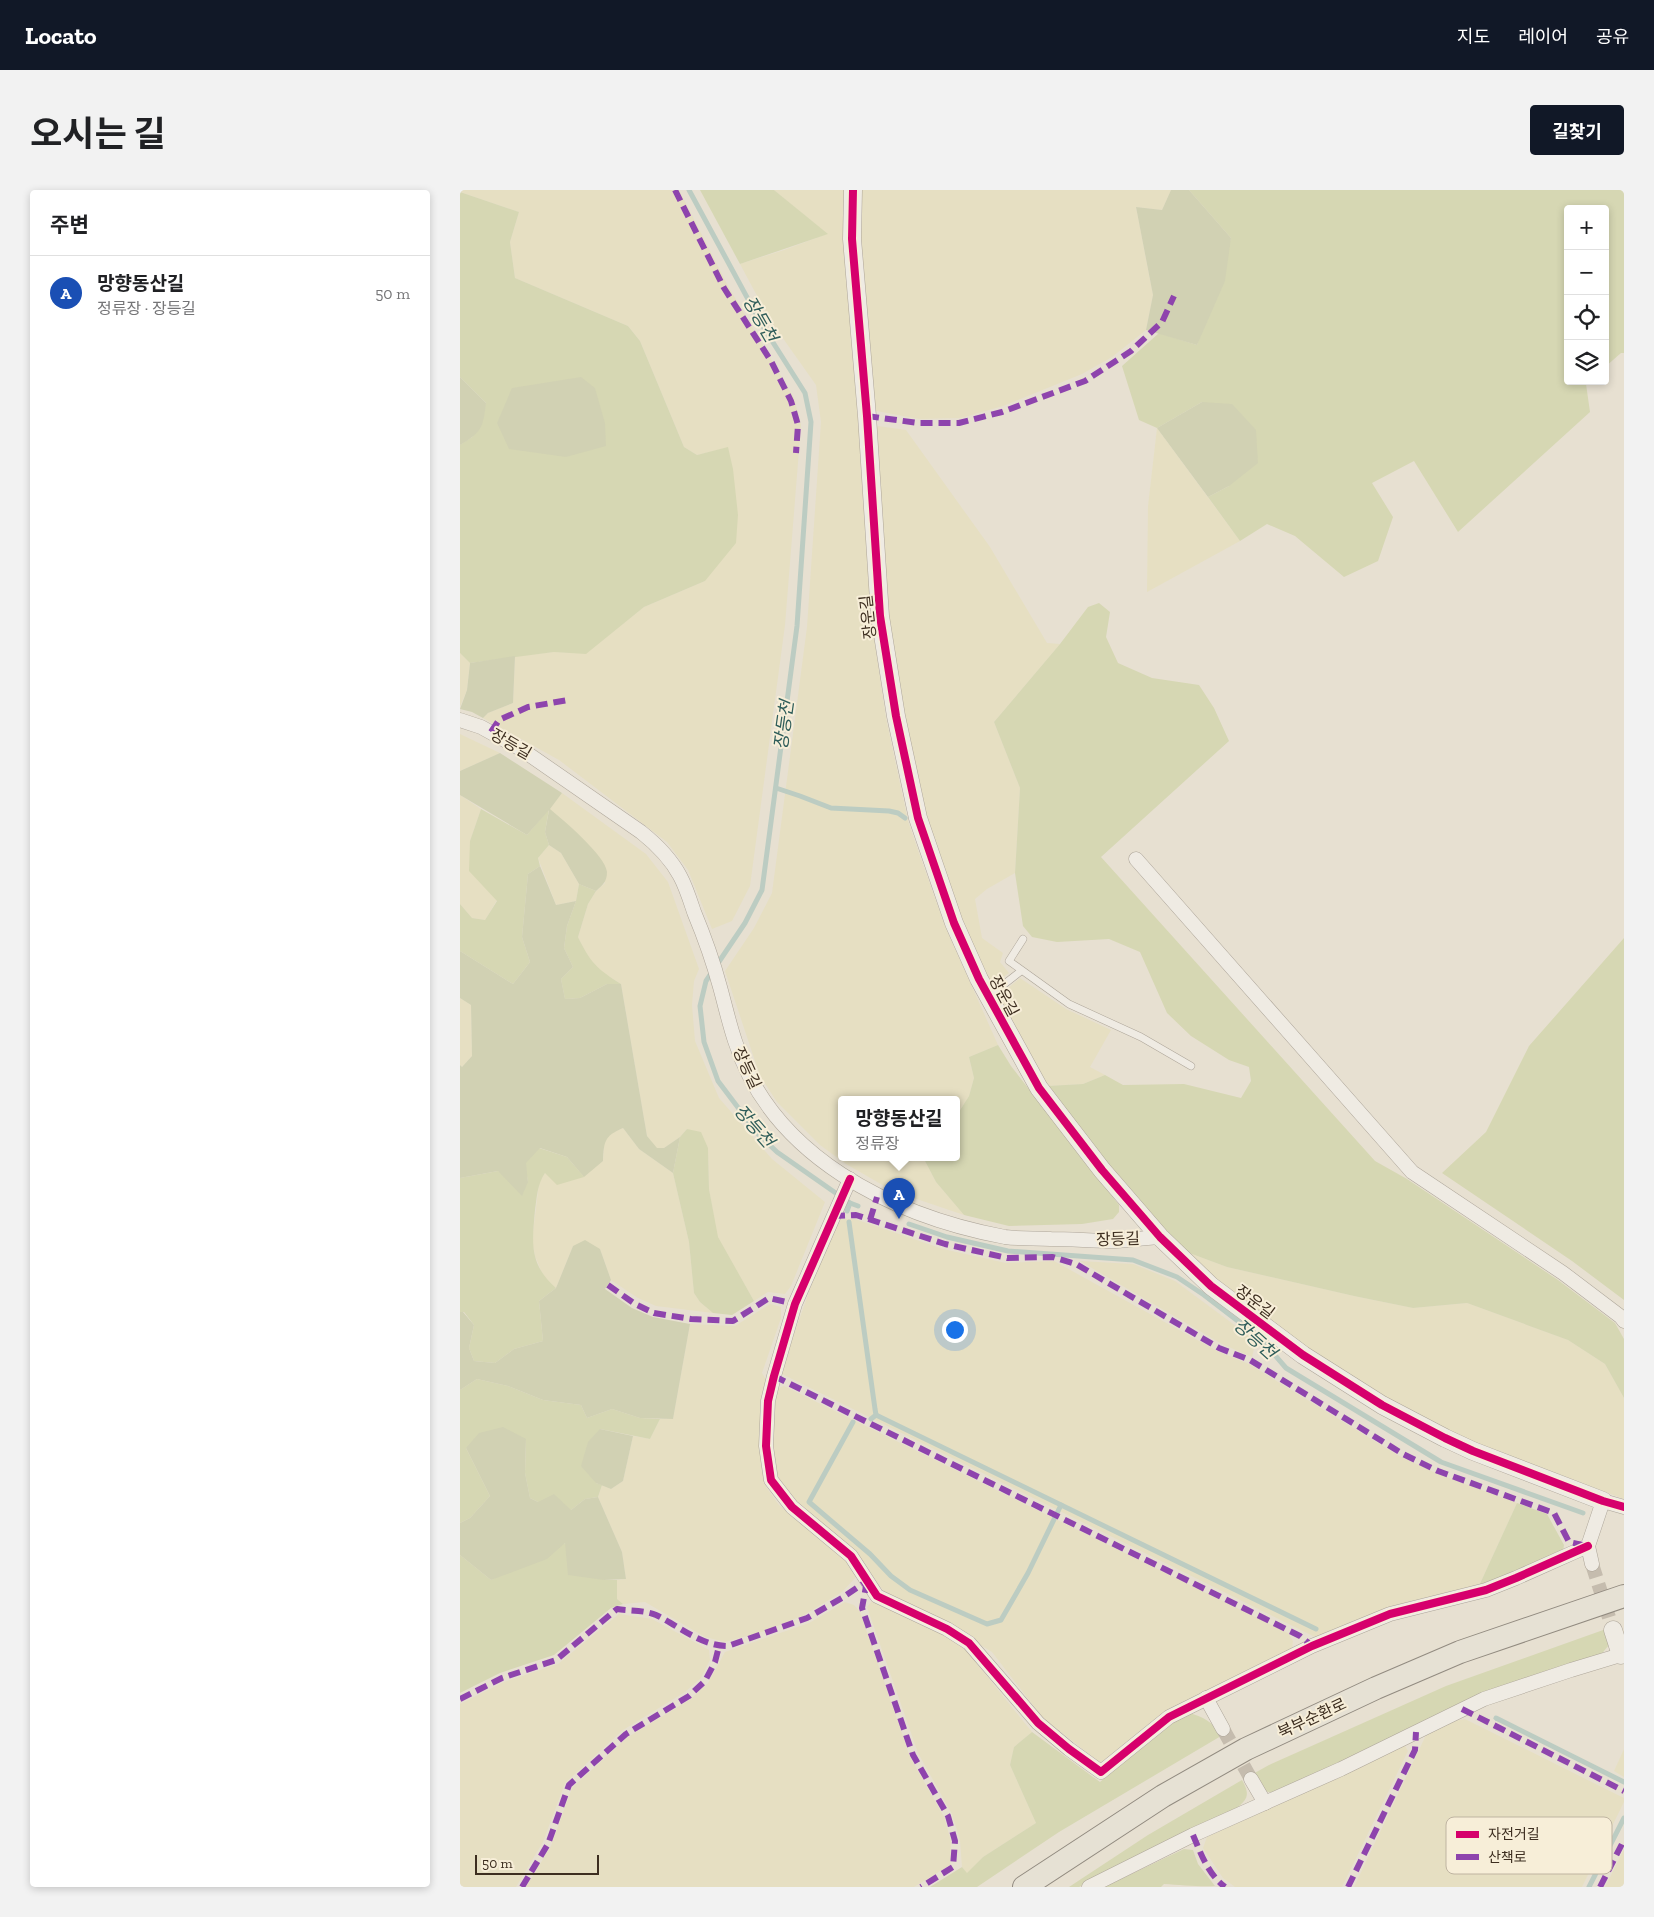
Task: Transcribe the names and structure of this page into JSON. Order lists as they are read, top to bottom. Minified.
{"streets":{"main road":["북부순환로"],"street":["장운길","장등길"]},"crossings":[["장운길","장등길"]],"water":["장등천"],"legend":["자전거길","산책로"],"scale_bar":"50 m","page":{"header":"Locato","nav":["지도","레이어","공유"],"title":"오시는 길","buttons":"길찾기","heading":"주변","map_buttons":["+","−"],"list":[{"mark":"A","name":"망향동산길","note":"정류장 · 장등길","value":"50 m"}],"popup":["망향동산길","정류장"],"pins":"A","scale":"50 m"}}
